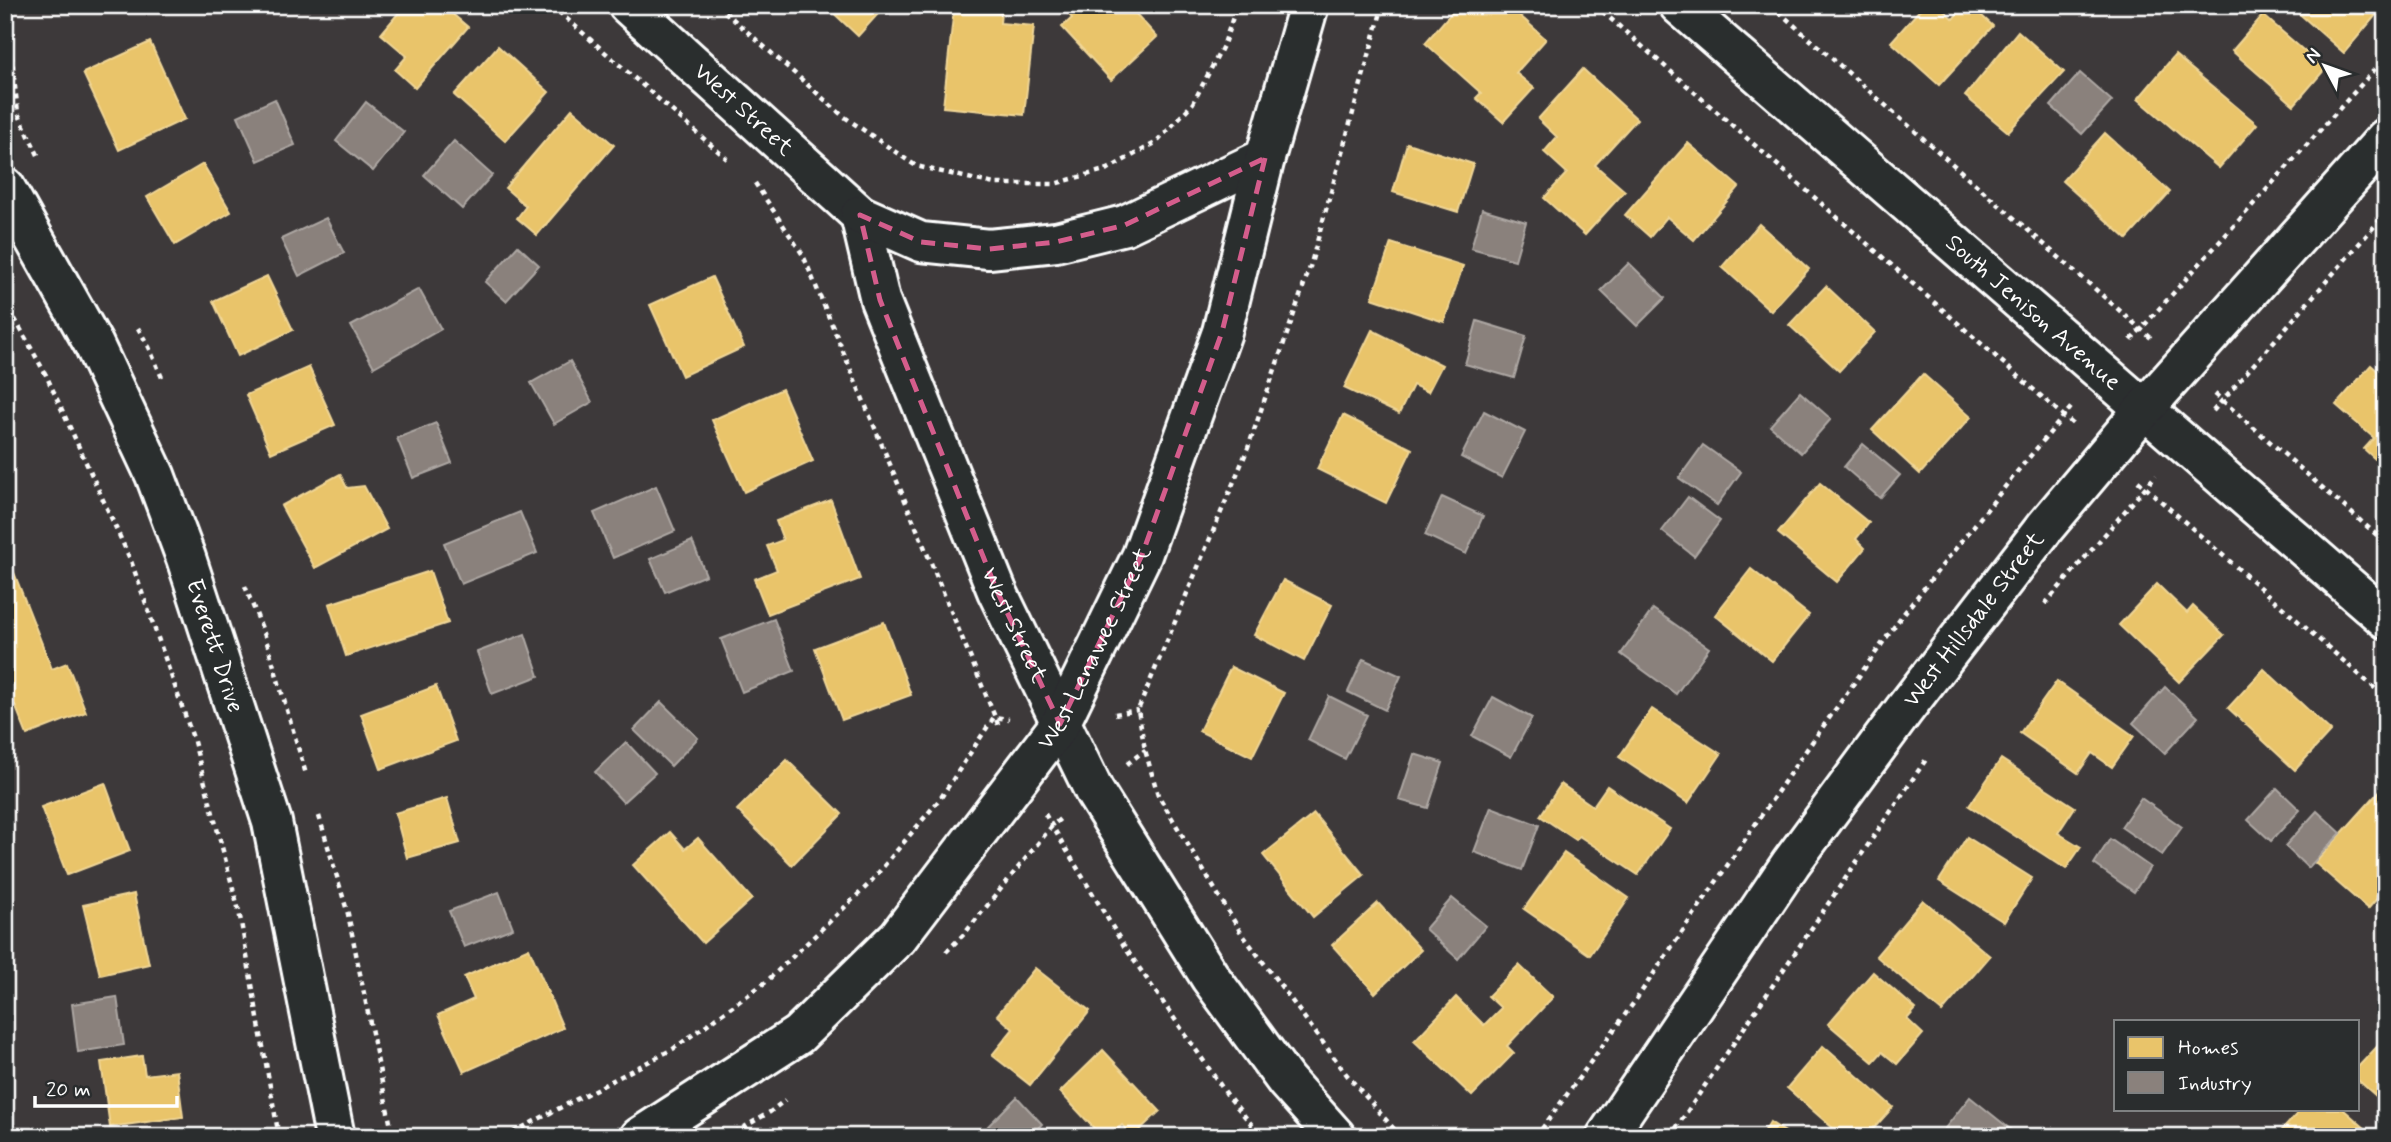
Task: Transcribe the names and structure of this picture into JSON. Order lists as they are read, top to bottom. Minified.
{"streets":{"street":["West Street","South Jenison Avenue","West Hillsdale Street","Everett Drive","West Lenawee Street"]},"crossings":[["West Street","West Lenawee Street"],["South Jenison Avenue","West Hillsdale Street"]],"legend":["Homes","Industry"],"scale_bar":"20 m","north":"top left"}
